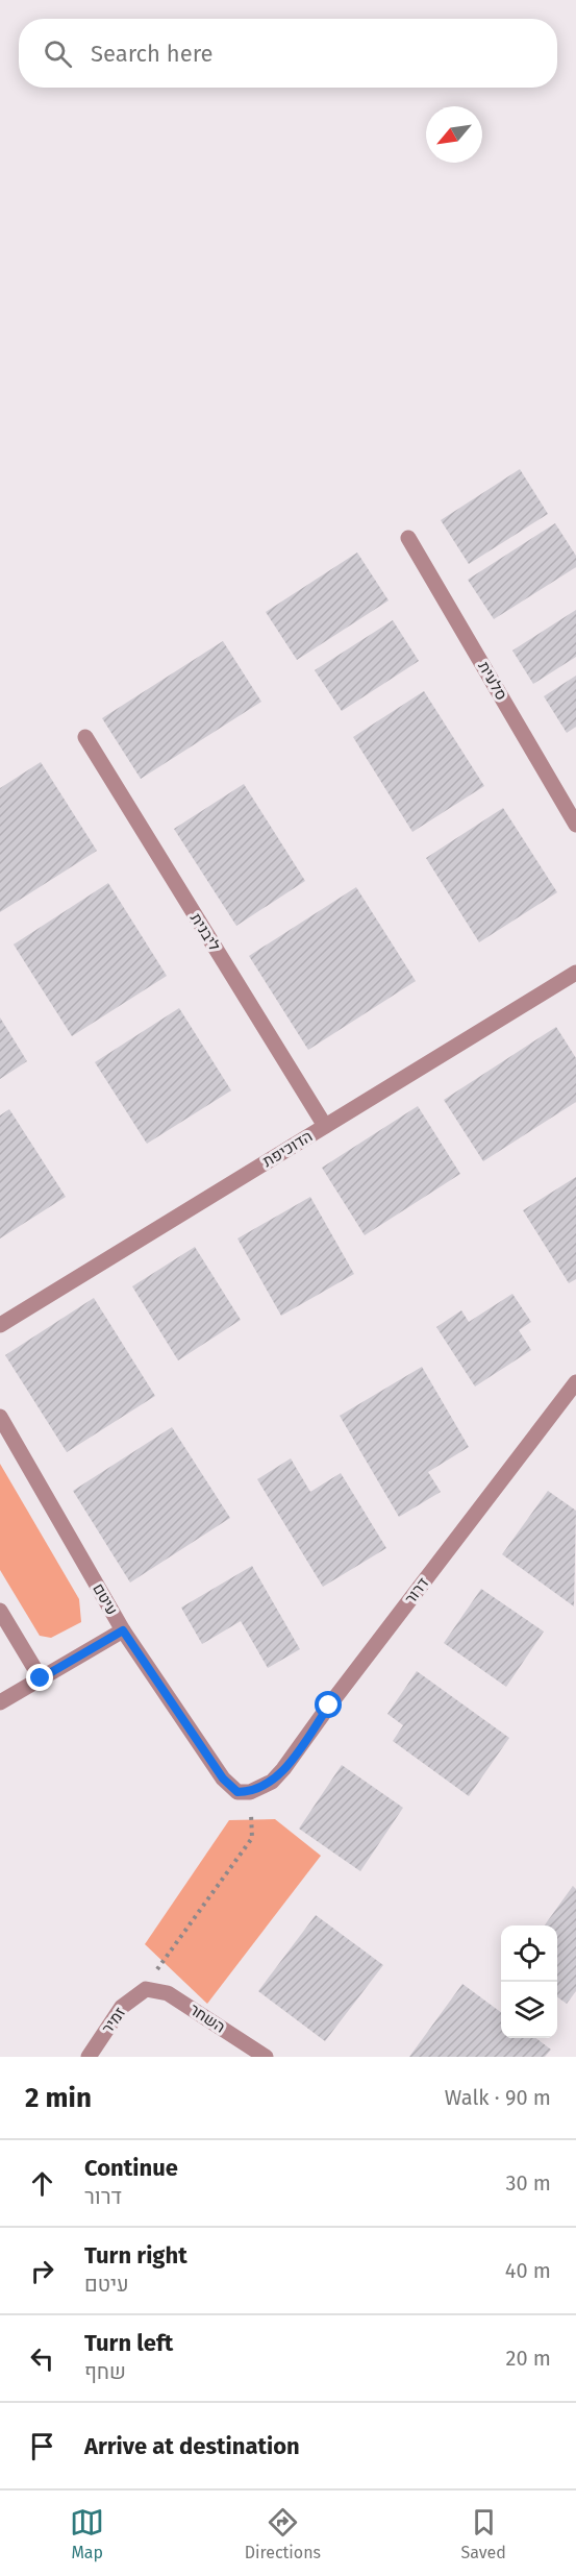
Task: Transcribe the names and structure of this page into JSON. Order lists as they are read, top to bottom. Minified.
{"streets":{"street":["סלעית","ליבנית","הדוכיפת","דרור","עיטם","השחר","זמיר"]},"crossings":[["ליבנית","הדוכיפת"],["דרור","עיטם"],["השחר","זמיר"]],"north":"bottom left","page":{"search":"Search here","heading":["2 min","Walk · 90 m"],"list":[["Continue","דרור","30 m"],["Turn right","עיטם","40 m"],["Turn left","שחף","20 m"],"Arrive at destination"],"nav":["Map","Directions","Saved"]}}
